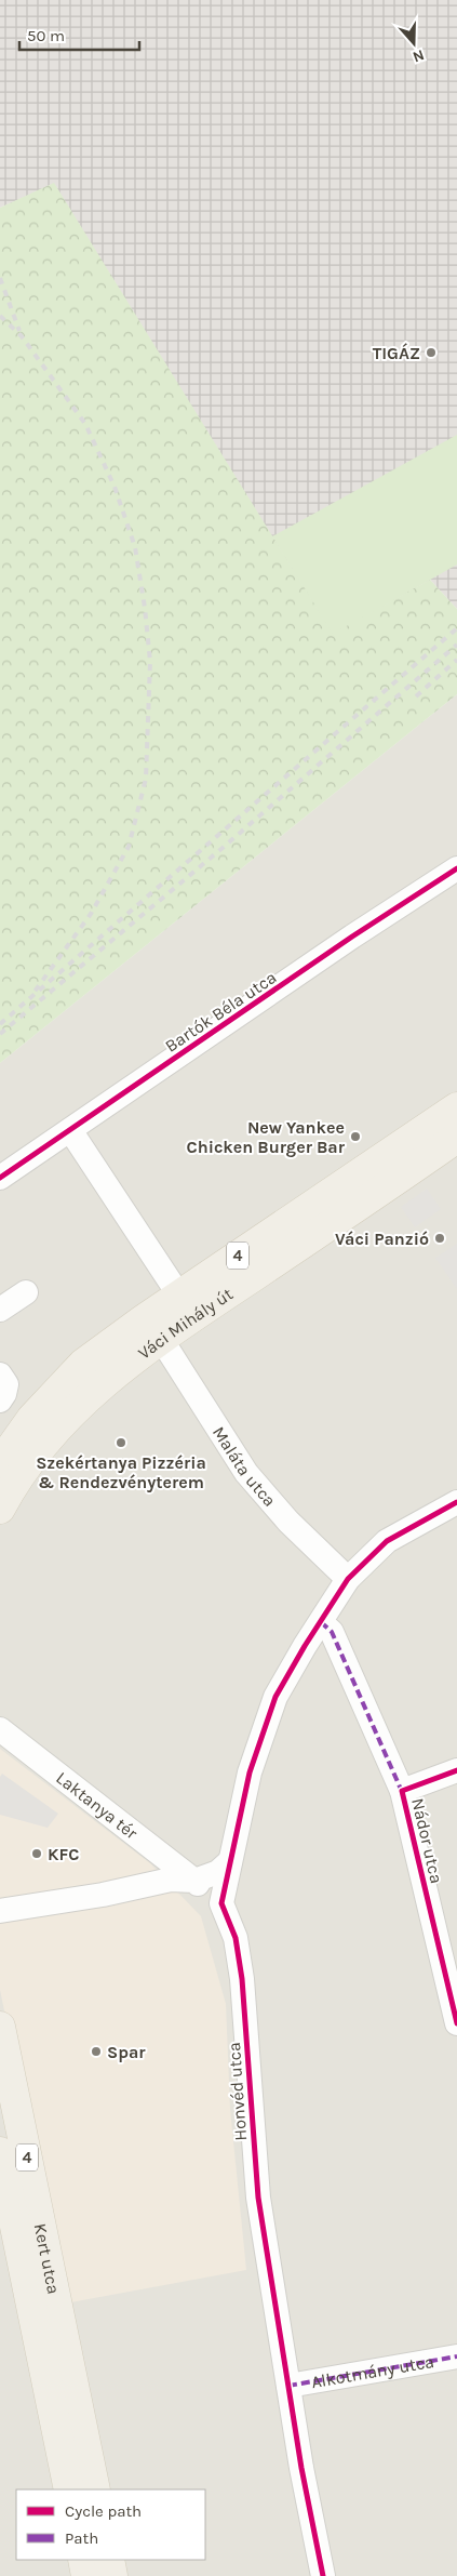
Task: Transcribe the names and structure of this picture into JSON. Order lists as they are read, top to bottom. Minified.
{"streets":{"main road":["4","Váci Mihály út","Kert utca"],"street":["Bartók Béla utca","Maláta utca","Laktanya tér","Nádor utca","Honvéd utca","Alkotmány utca"]},"crossings":[["Váci Mihály út","Maláta utca"],["Laktanya tér","Honvéd utca"],["Honvéd utca","Alkotmány utca"]],"places":["TIGÁZ","New Yankee Chicken Burger Bar","Váci Panzió","Szekértanya Pizzéria & Rendezvényterem","KFC","Spar"],"legend":["Cycle path","Path"],"scale_bar":"50 m","north":"bottom"}
